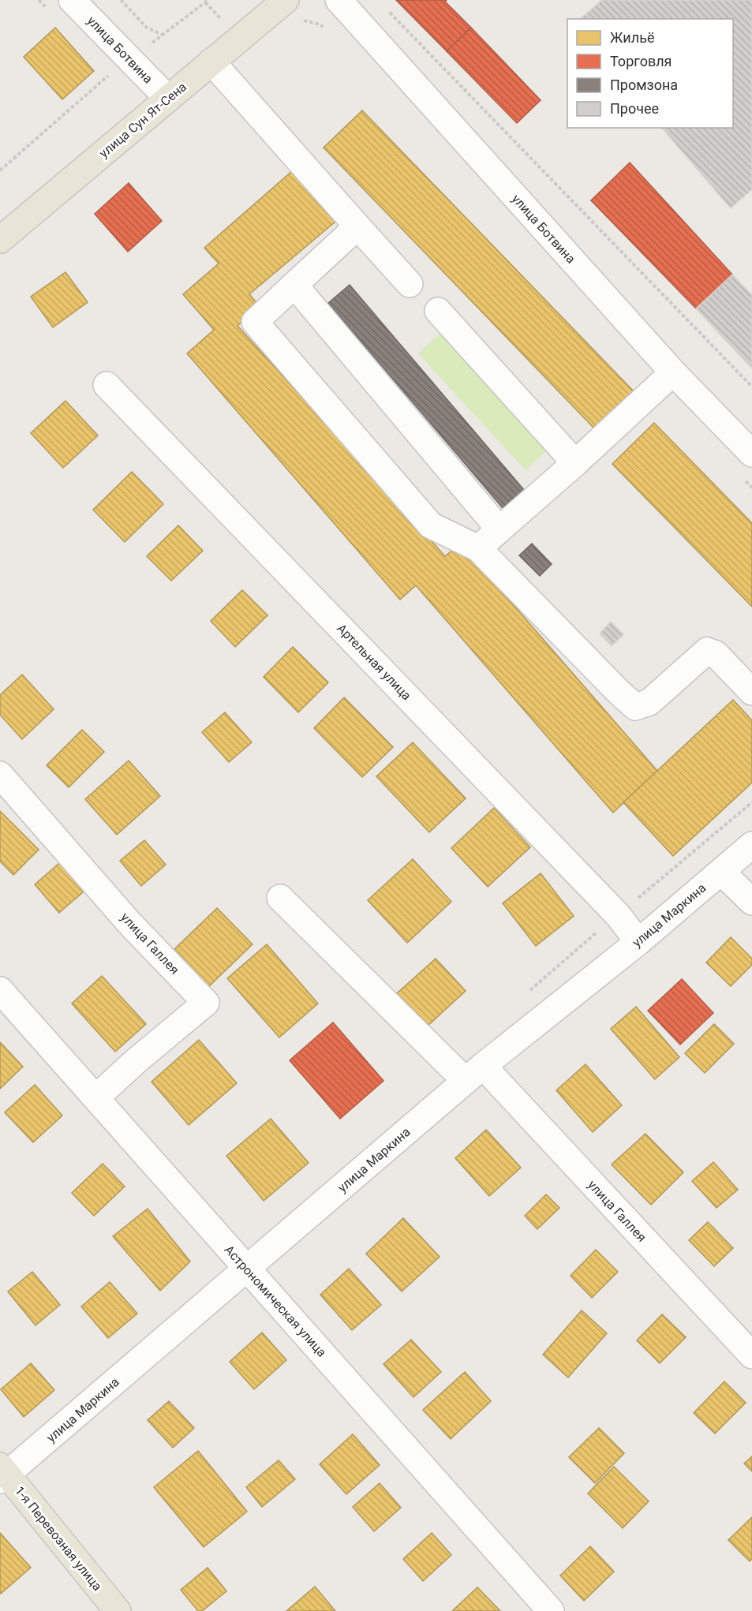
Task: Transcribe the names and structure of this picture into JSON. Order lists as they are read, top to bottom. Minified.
{"streets":{"main road":["улица Сун Ят-Сена","1-я Перевозная улица"],"street":["улица Ботвина","Артельная улица","улица Маркина","улица Галлея","Астрономическая улица"]},"crossings":[["улица Ботвина","улица Сун Ят-Сена"],["Артельная улица","улица Маркина"],["улица Маркина","улица Галлея"],["улица Маркина","Астрономическая улица"],["улица Маркина","1-я Перевозная улица"],["улица Галлея","Астрономическая улица"]],"legend":["Жильё","Торговля","Промзона","Прочее"]}
